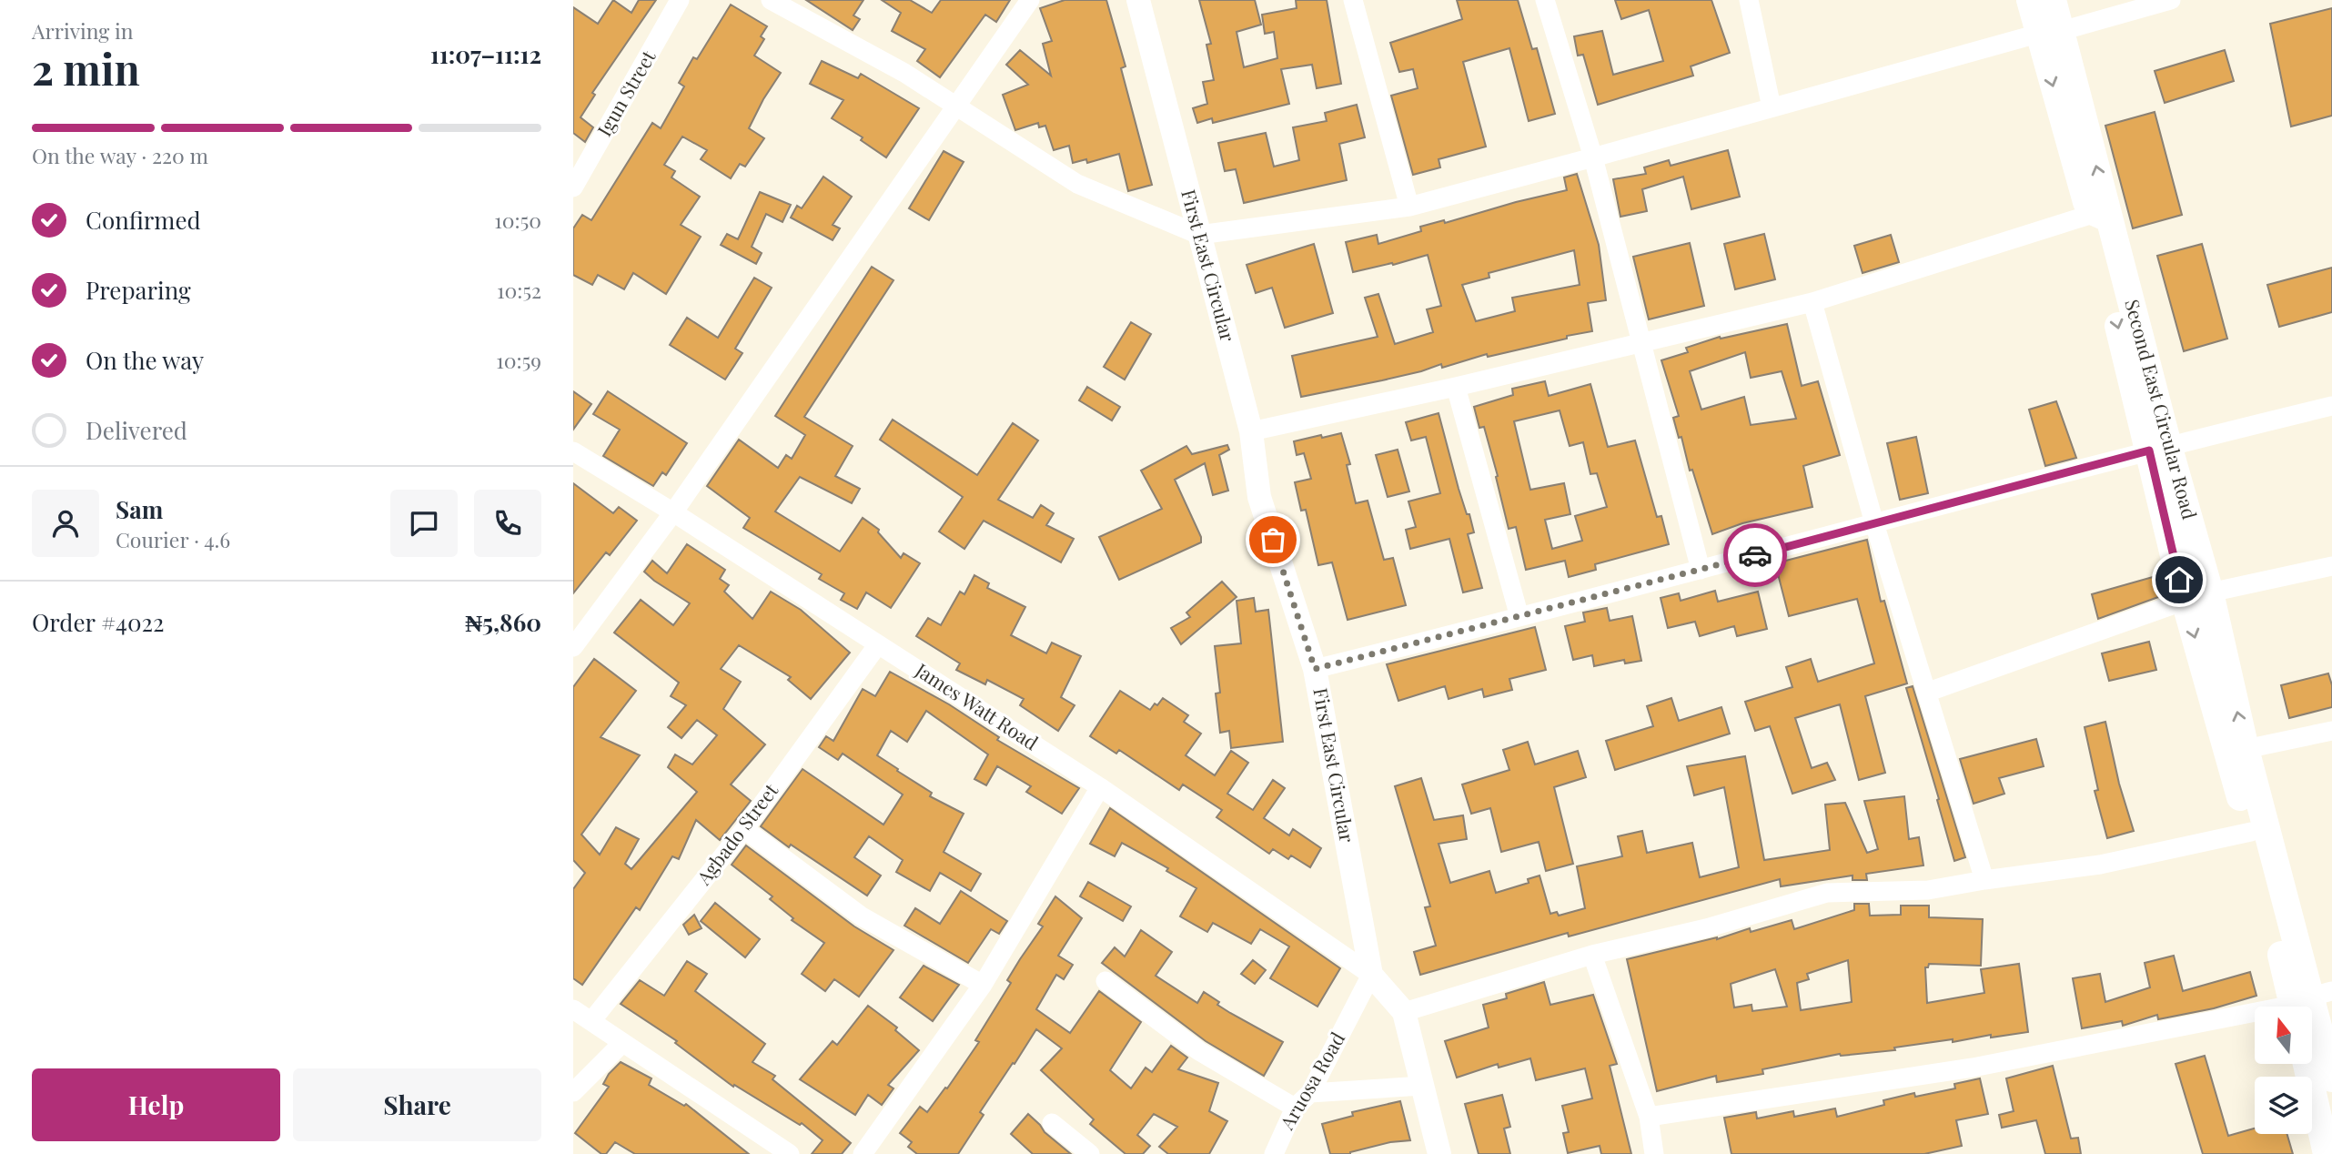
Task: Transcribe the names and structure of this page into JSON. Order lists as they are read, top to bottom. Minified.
{"streets":{"main road":["Second East Circular Road"],"street":["Igun Street","First East Circular","James Watt Road","Agbado Street","Aruosa Road"]},"crossings":[["First East Circular","James Watt Road"],["First East Circular","Aruosa Road"],["James Watt Road","Agbado Street"],["James Watt Road","Aruosa Road"]],"north":"top","page":{"heading":["2 min","Arriving in","11:07–11:12"],"panel":["Sam","Courier · 4.6","Order #4022","₦5,860"],"bar":"On the way · 220 m","list":[["Confirmed","10:50"],["Preparing","10:52"],["On the way","10:59"],"Delivered"],"buttons":["Help","Share"]}}
